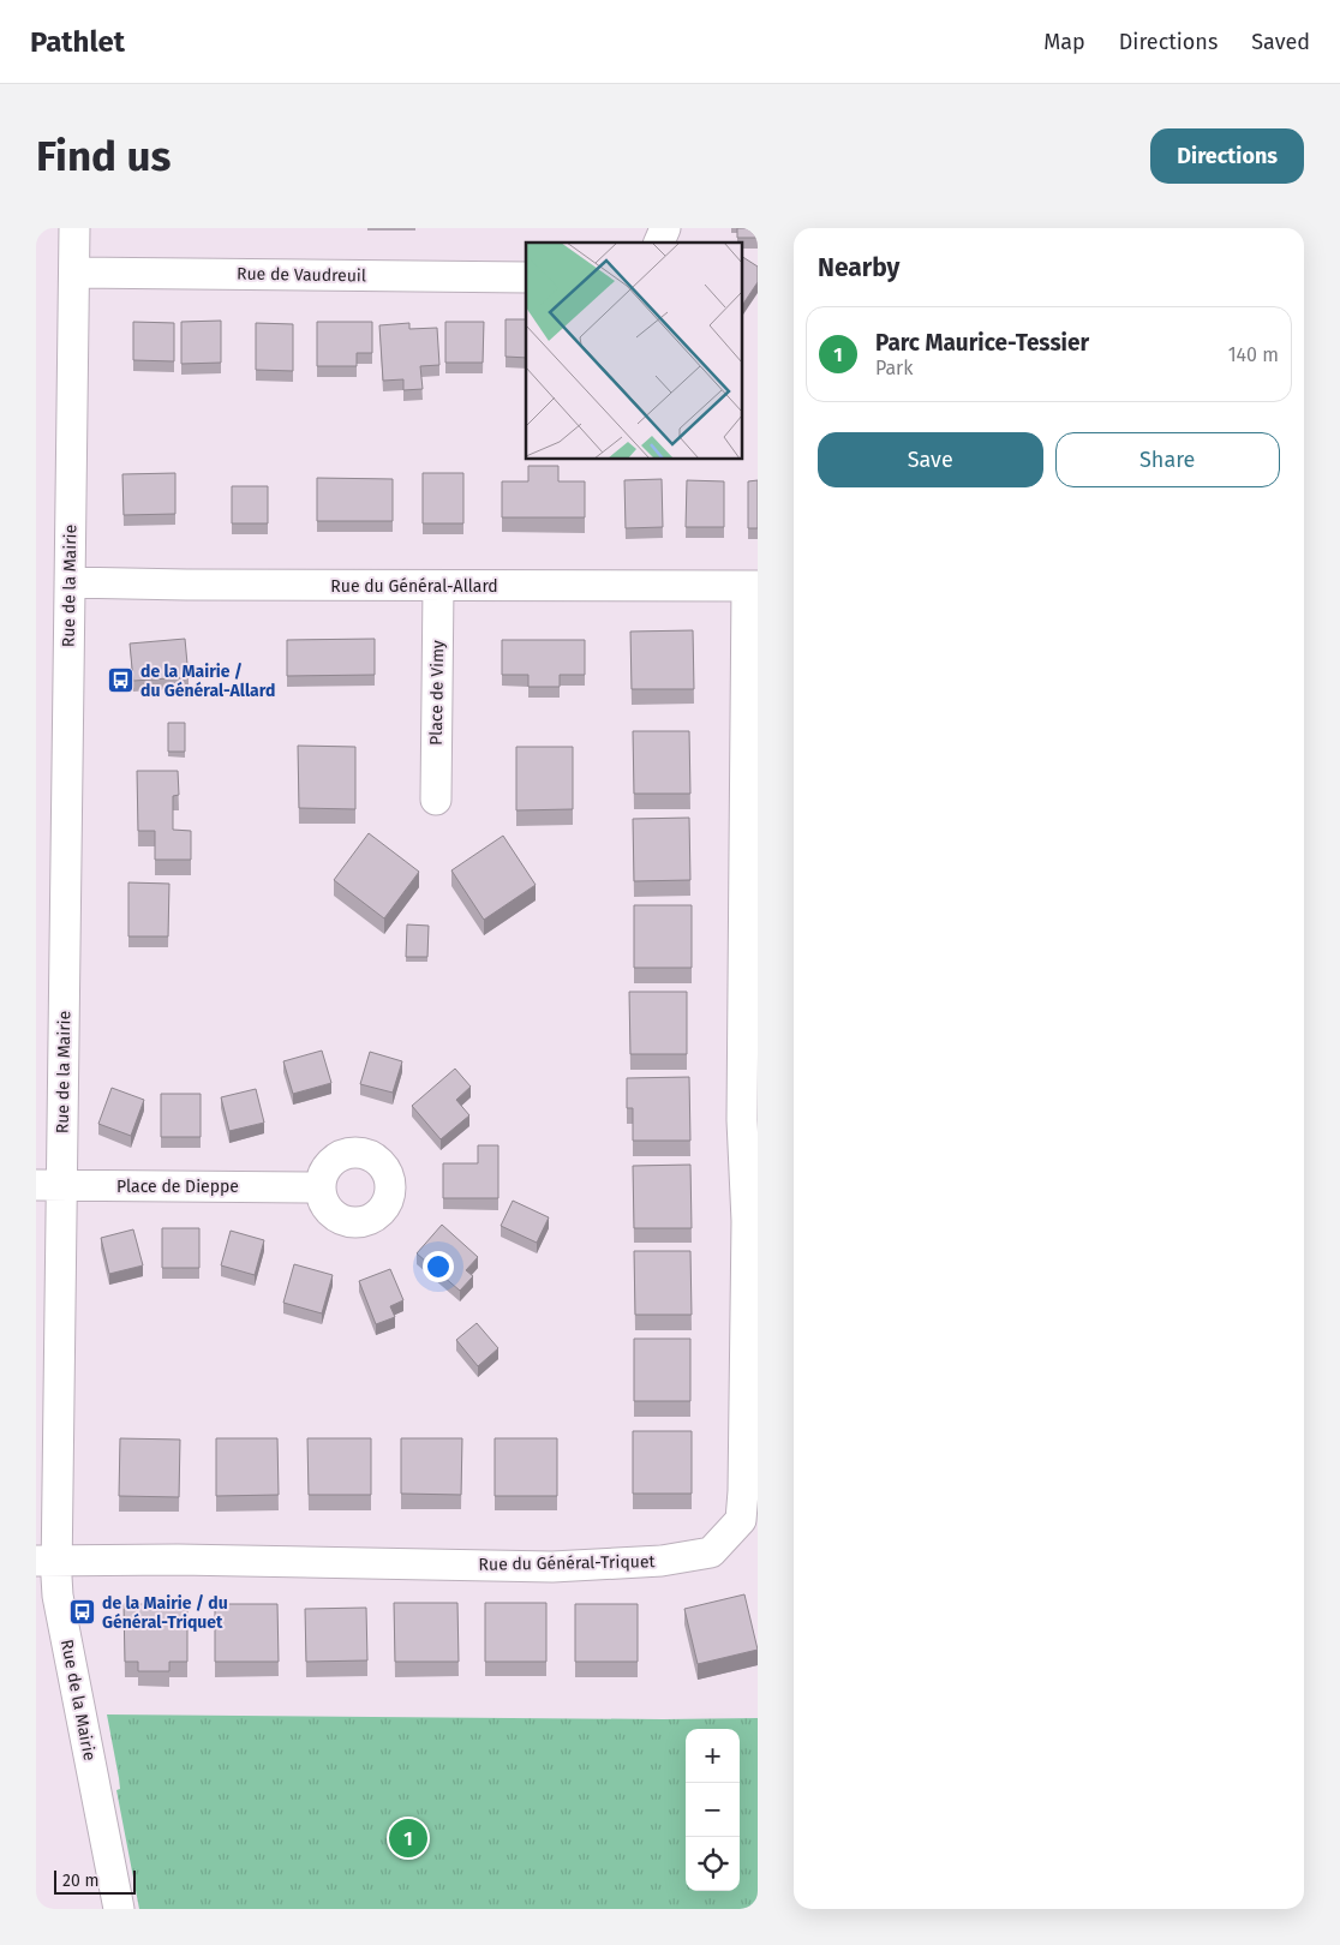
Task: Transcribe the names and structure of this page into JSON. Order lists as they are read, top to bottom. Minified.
{"streets":{"street":["Rue de Vaudreuil","Rue de la Mairie","Rue du Général-Allard","Place de Vimy","Place de Dieppe","Rue du Général-Triquet"]},"crossings":[["Rue de Vaudreuil","Rue de la Mairie"],["Rue de la Mairie","Rue du Général-Allard"],["Rue de la Mairie","Place de Dieppe"],["Rue de la Mairie","Rue du Général-Triquet"],["Rue du Général-Allard","Place de Vimy"],["Rue du Général-Allard","Rue du Général-Triquet"]],"places":{"bus stop":["de la Mairie / du Général-Allard","de la Mairie / du Général-Triquet"]},"scale_bar":"20 m","page":{"header":"Pathlet","nav":["Map","Directions","Saved"],"buttons":["Directions",["Save","Share"]],"title":"Find us","heading":"Nearby","list":[{"mark":"1","name":"Parc Maurice-Tessier","note":"Park","value":"140 m"}],"map_buttons":["+","−"],"pins":"1","scale":"20 m"}}
